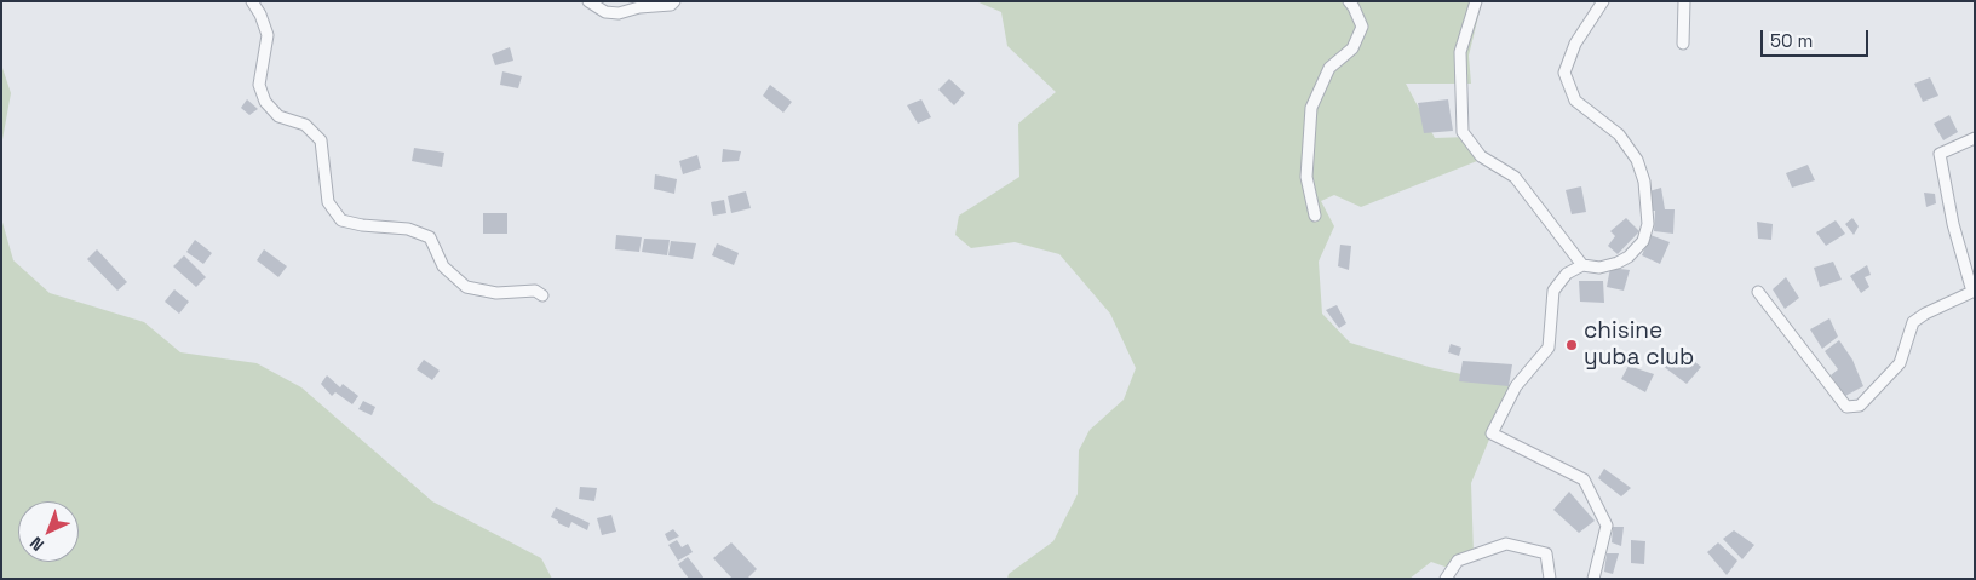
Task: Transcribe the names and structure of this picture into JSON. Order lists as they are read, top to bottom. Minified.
{"places":["chisine yuba club"],"scale_bar":"50 m","north":"bottom left"}
